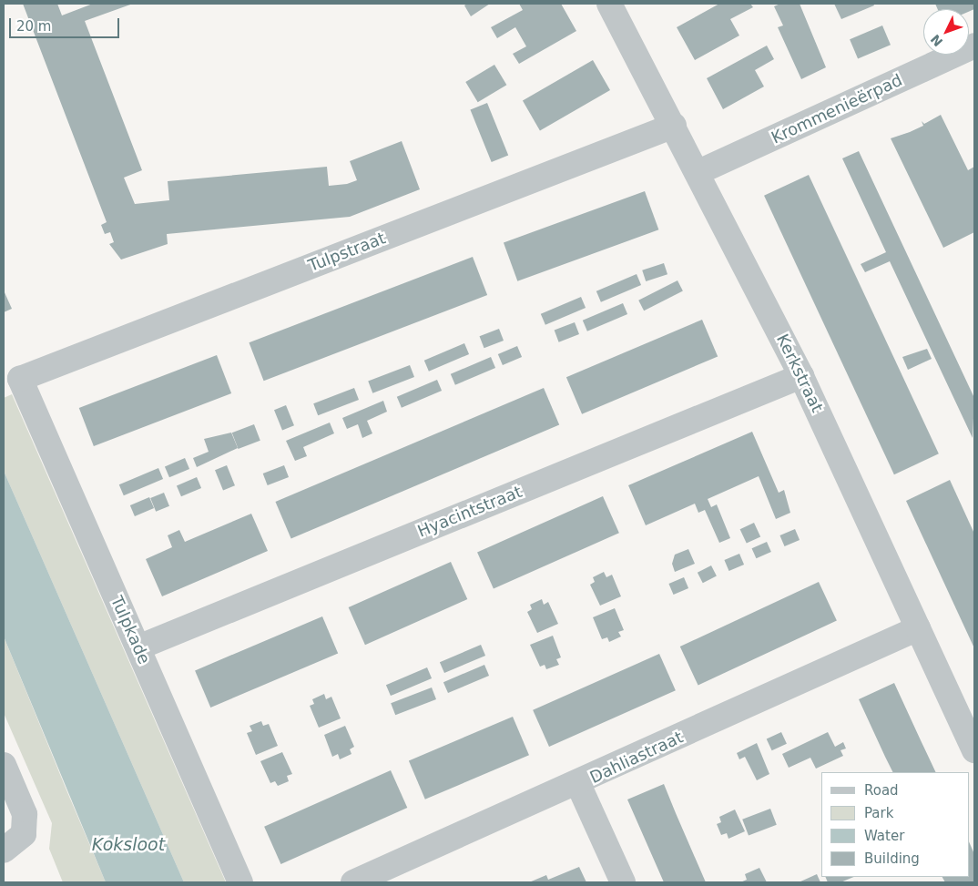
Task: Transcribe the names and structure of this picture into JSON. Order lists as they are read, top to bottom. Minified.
{"streets":{"street":["Krommenieërpad","Tulpstraat","Kerkstraat","Hyacintstraat","Tulpkade","Dahliastraat"]},"crossings":[["Krommenieërpad","Kerkstraat"],["Tulpstraat","Kerkstraat"],["Tulpstraat","Tulpkade"],["Kerkstraat","Hyacintstraat"],["Kerkstraat","Dahliastraat"],["Hyacintstraat","Tulpkade"]],"water":["Koksloot"],"legend":["Road","Park","Water","Building"],"scale_bar":"20 m","north":"bottom left"}
